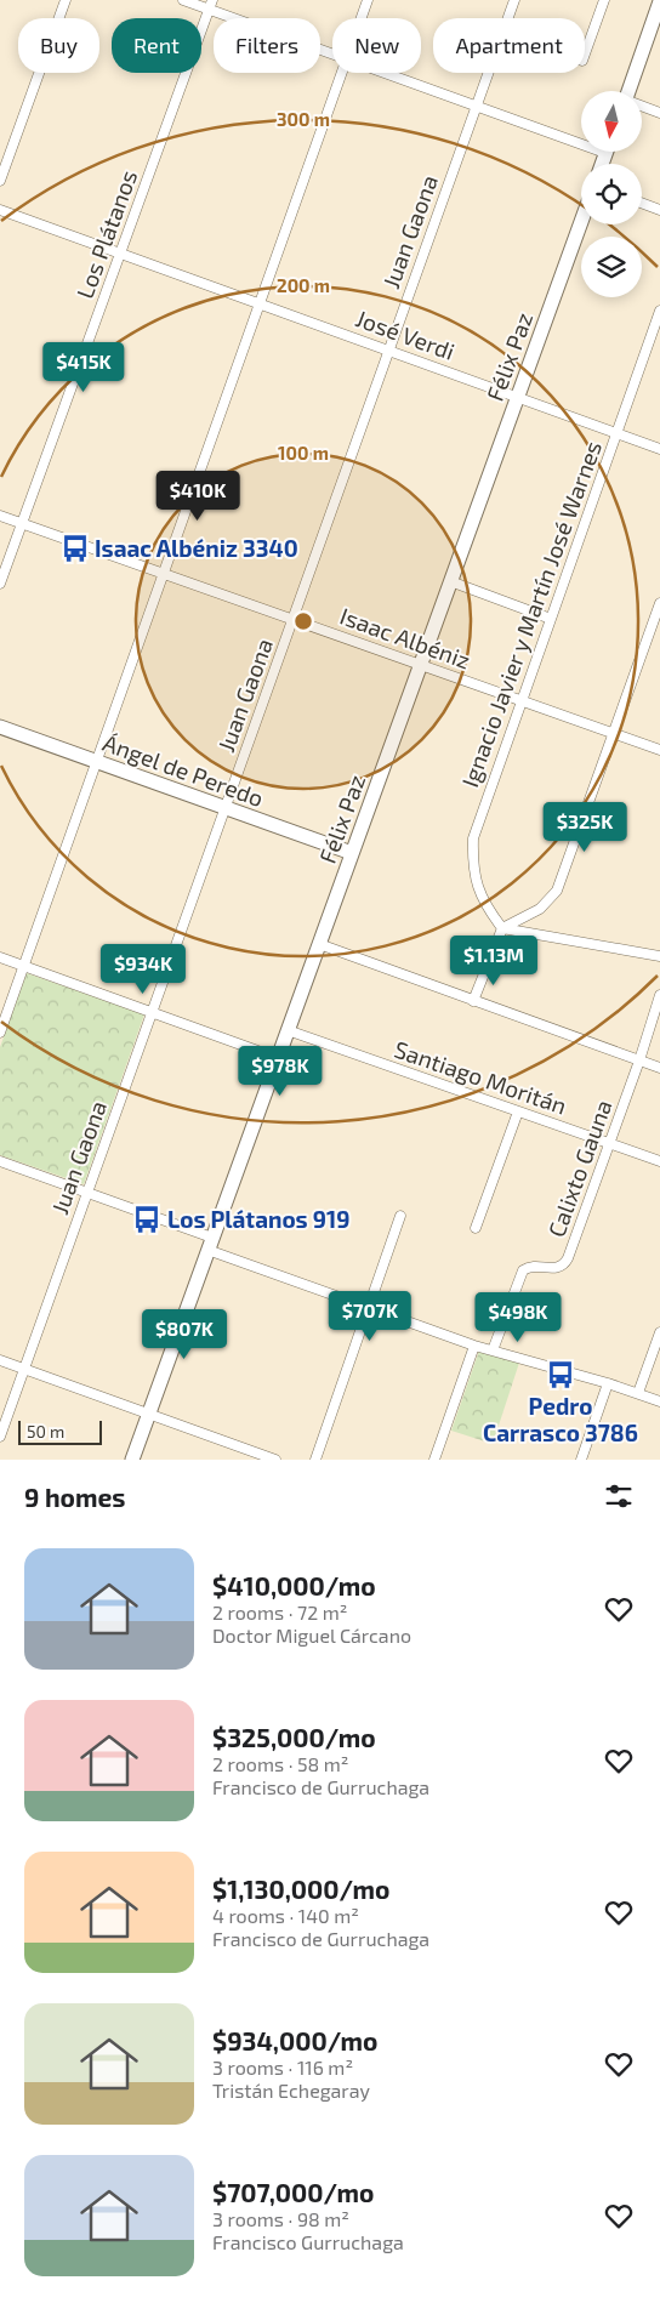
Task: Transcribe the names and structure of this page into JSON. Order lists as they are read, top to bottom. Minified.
{"streets":{"main road":["Félix Paz","Ángel de Peredo"],"street":["Juan Gaona","Los Plátanos","José Verdi","Ignacio Javier y Martín José Warnes","Isaac Albéniz","Santiago Moritán","Calixto Gauna"]},"crossings":[["Juan Gaona","José Verdi"],["Juan Gaona","Isaac Albéniz"],["Juan Gaona","Ángel de Peredo"],["Los Plátanos","José Verdi"],["Los Plátanos","Isaac Albéniz"],["José Verdi","Félix Paz"],["José Verdi","Ignacio Javier y Martín José Warnes"],["Félix Paz","Isaac Albéniz"],["Félix Paz","Ángel de Peredo"],["Félix Paz","Santiago Moritán"],["Ignacio Javier y Martín José Warnes","Isaac Albéniz"],["Santiago Moritán","Calixto Gauna"]],"places":{"bus stop":["Isaac Albéniz 3340","Los Plátanos 919","Pedro Carrasco 3786"]},"scale_bar":"50 m","north":"bottom","page":{"chip":["Buy","Rent","Filters","New","Apartment"],"price":["$415K","$410K","$325K","$1.13M","$934K","$978K","$707K","$498K","$807K"],"scale":"50 m","heading":"9 homes","list":[{"name":"$410,000/mo","note":"2 rooms · 72 m² · Doctor Miguel Cárcano"},{"name":"$325,000/mo","note":"2 rooms · 58 m² · Francisco de Gurruchaga"},{"name":"$1,130,000/mo","note":"4 rooms · 140 m² · Francisco de Gurruchaga"},{"name":"$934,000/mo","note":"3 rooms · 116 m² · Tristán Echegaray"},{"name":"$707,000/mo","note":"3 rooms · 98 m² · Francisco Gurruchaga"}]},"rings":["300 m","200 m","100 m"]}
